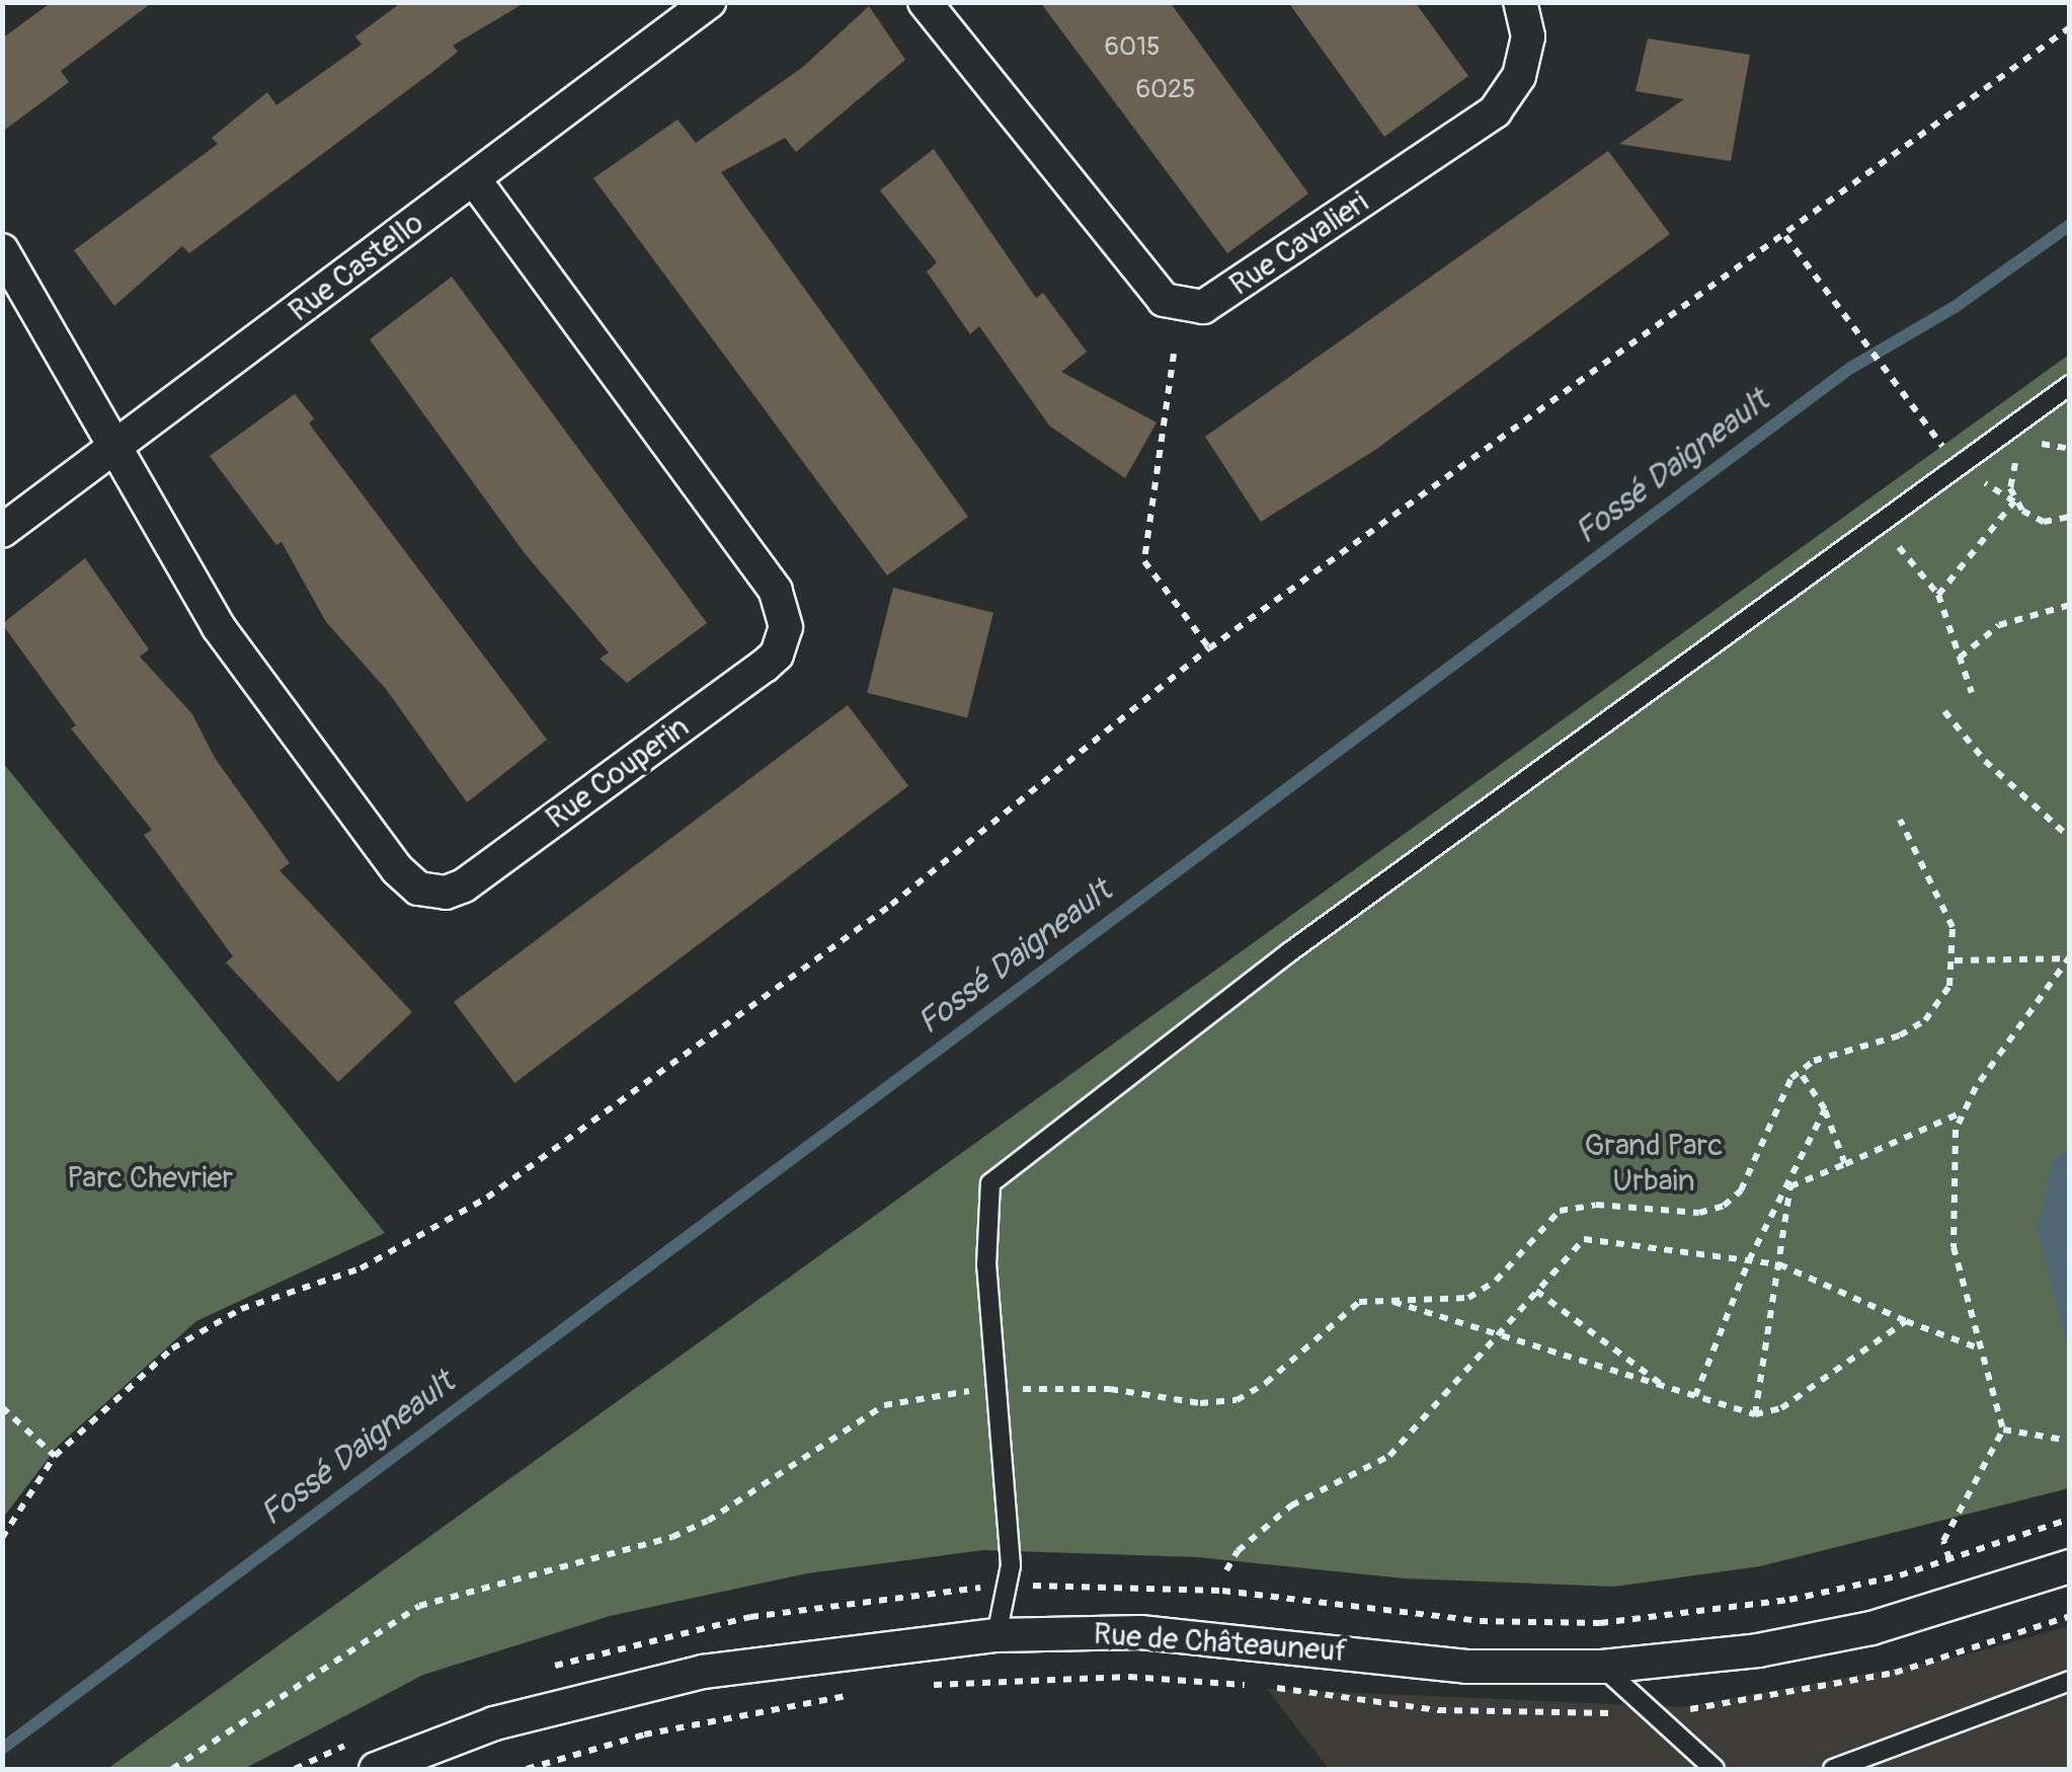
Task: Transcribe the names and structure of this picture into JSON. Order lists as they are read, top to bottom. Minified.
{"streets":{"street":["Rue Cavalieri","Rue Castello","Rue Couperin","Rue de Châteauneuf"]},"crossings":[["Rue Castello","Rue Couperin"]],"water":["Fossé Daigneault"],"parks":["Grand Parc Urbain","Parc Chevrier"],"house_numbers":["6015","6025"]}
